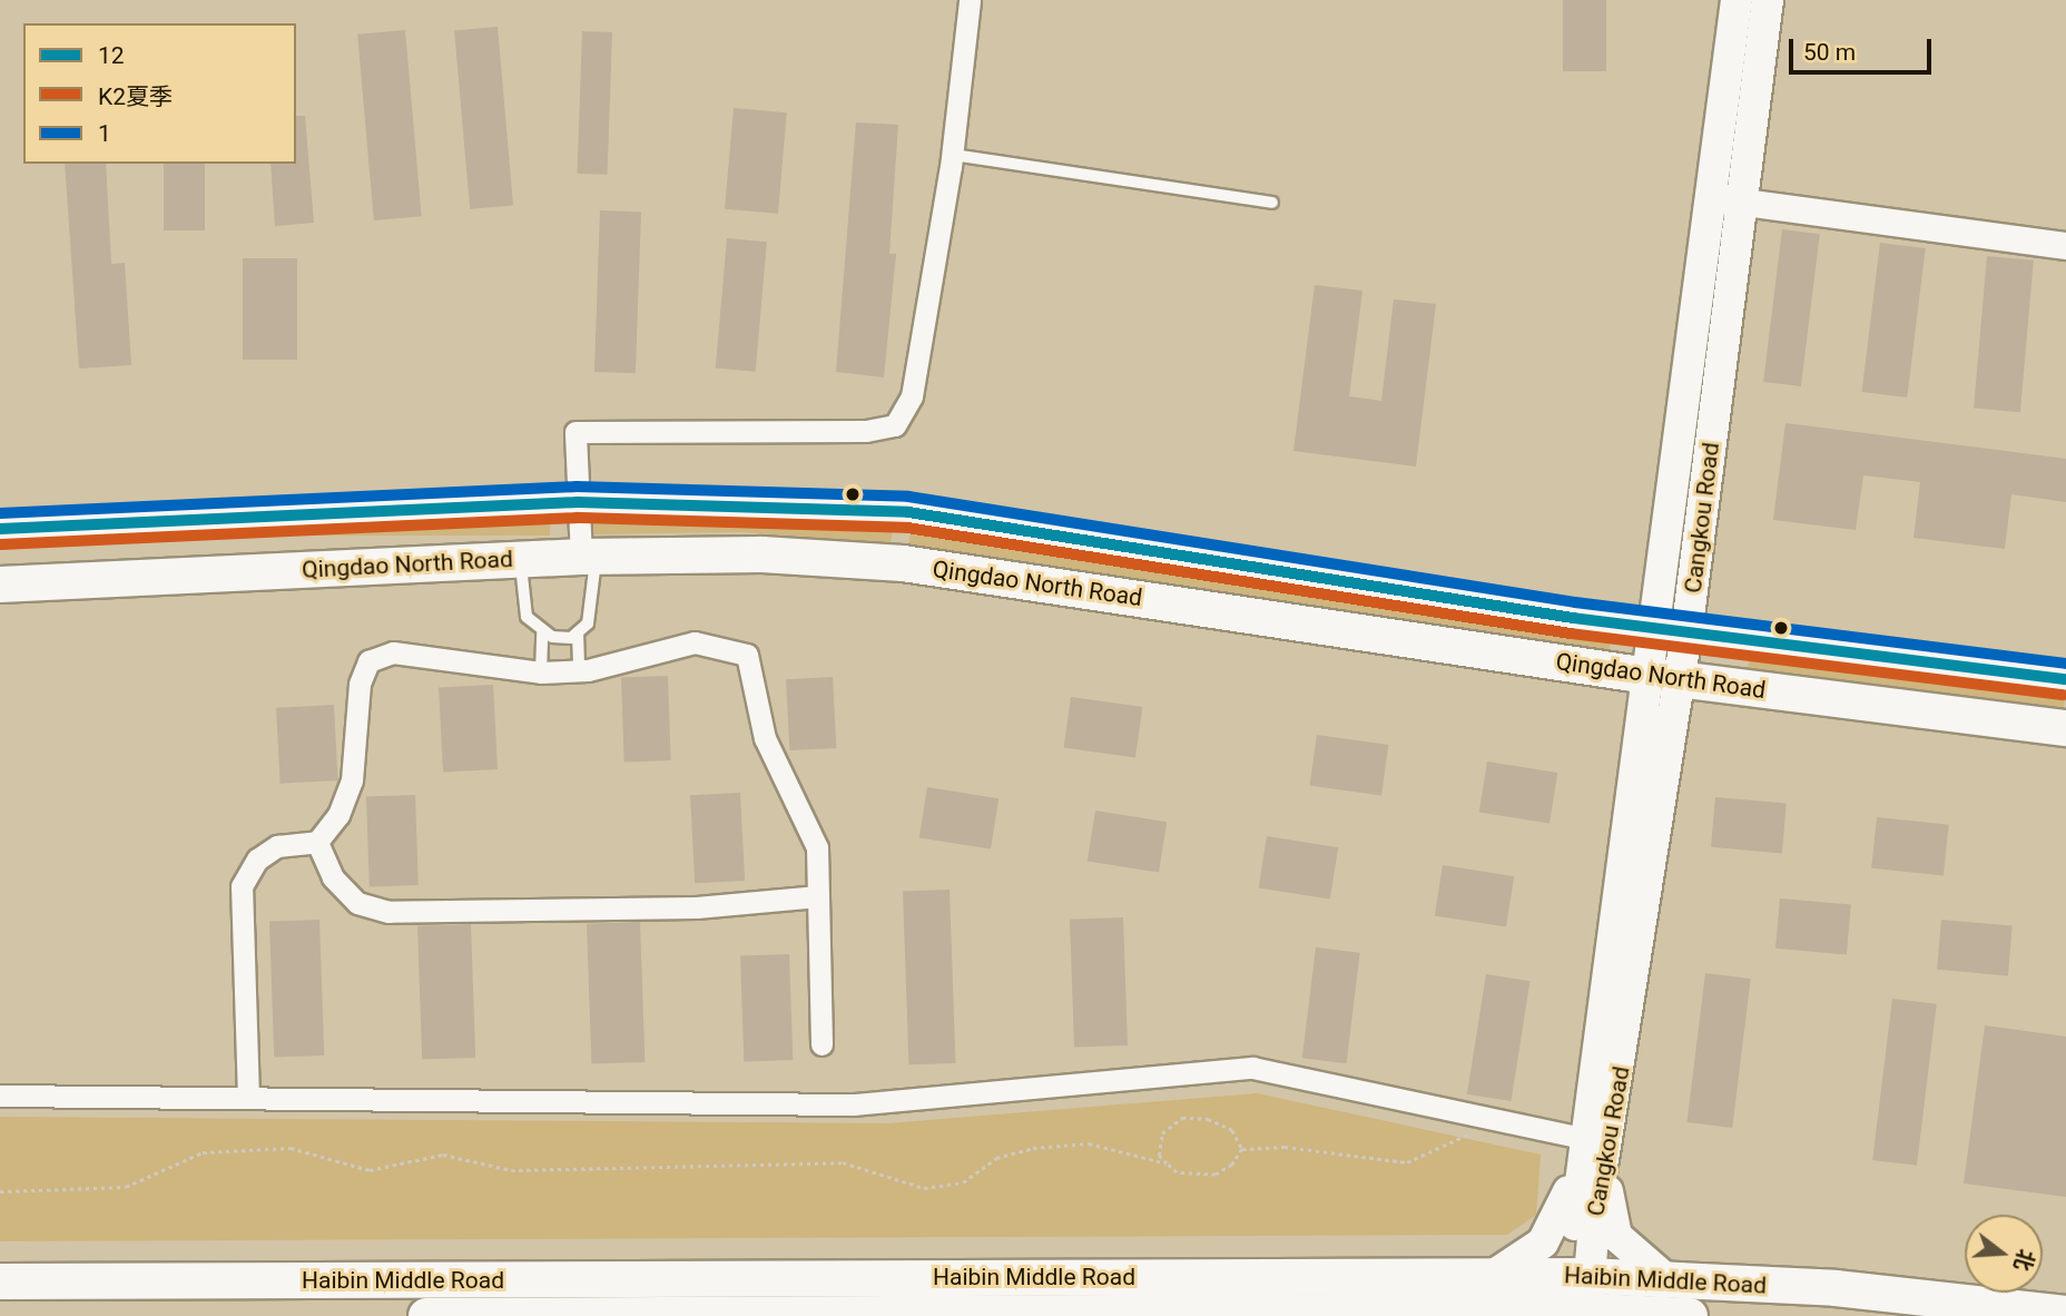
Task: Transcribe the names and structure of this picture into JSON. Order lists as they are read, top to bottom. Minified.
{"streets":{"main road":["Cangkou Road","Qingdao North Road","Haibin Middle Road"]},"crossings":[["Cangkou Road","Qingdao North Road"],["Cangkou Road","Haibin Middle Road"]],"lines":["transit line 1","transit line 12","transit line K2夏季"],"legend":["12","K2夏季","1"],"scale_bar":"50 m","north":"right"}
